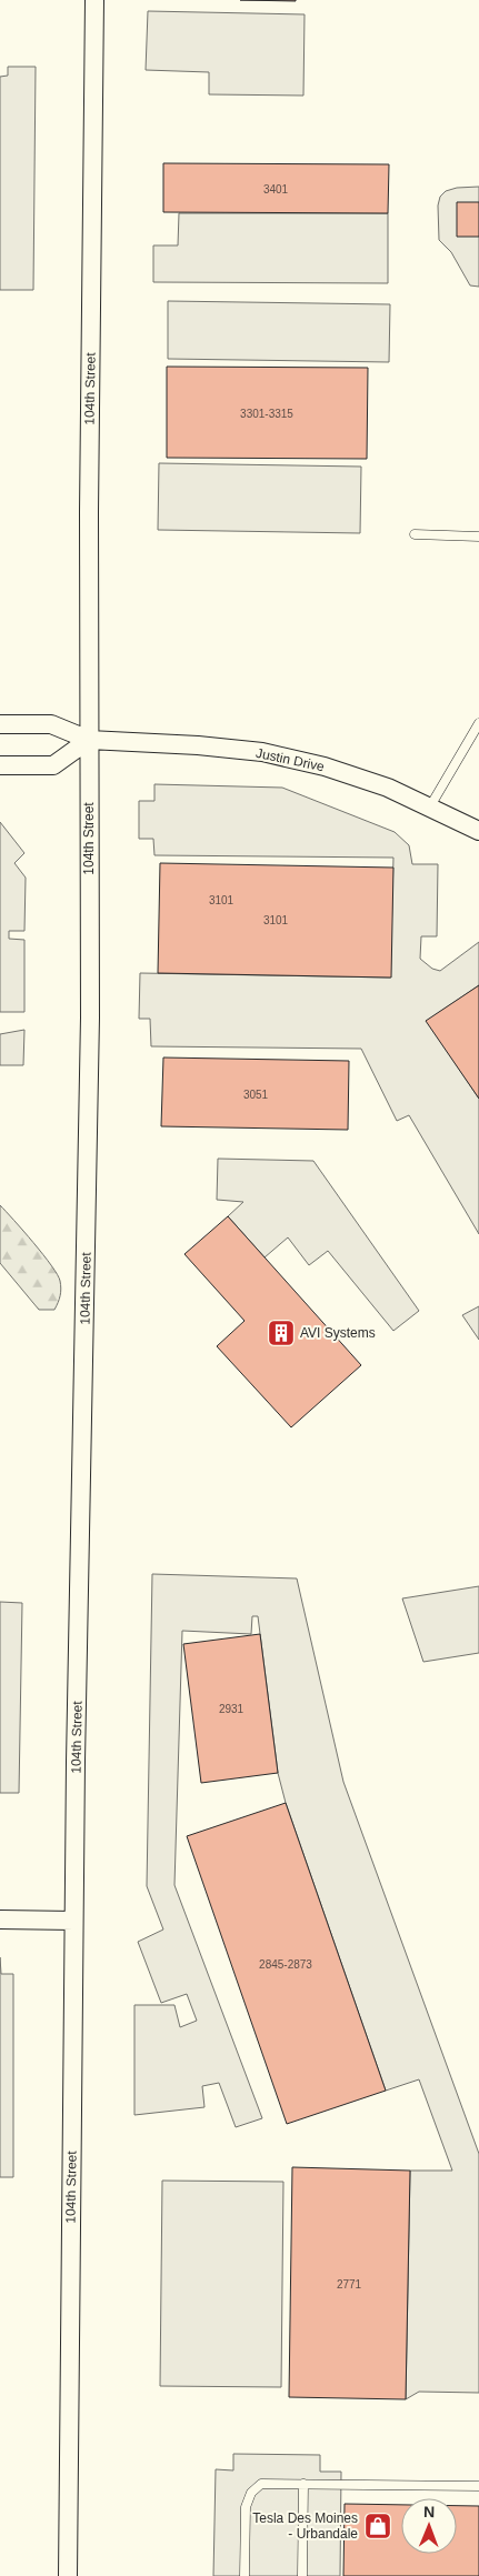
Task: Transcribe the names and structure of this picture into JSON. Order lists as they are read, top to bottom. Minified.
{"streets":{"street":["104th Street","Justin Drive"]},"crossings":[["104th Street","Justin Drive"]],"places":{"building":["AVI Systems"],"shop":["Tesla Des Moines - Urbandale"]},"house_numbers":["3401","3301-3315","3101","3101","3051","2931","2845-2873","2771"],"north":"top"}
